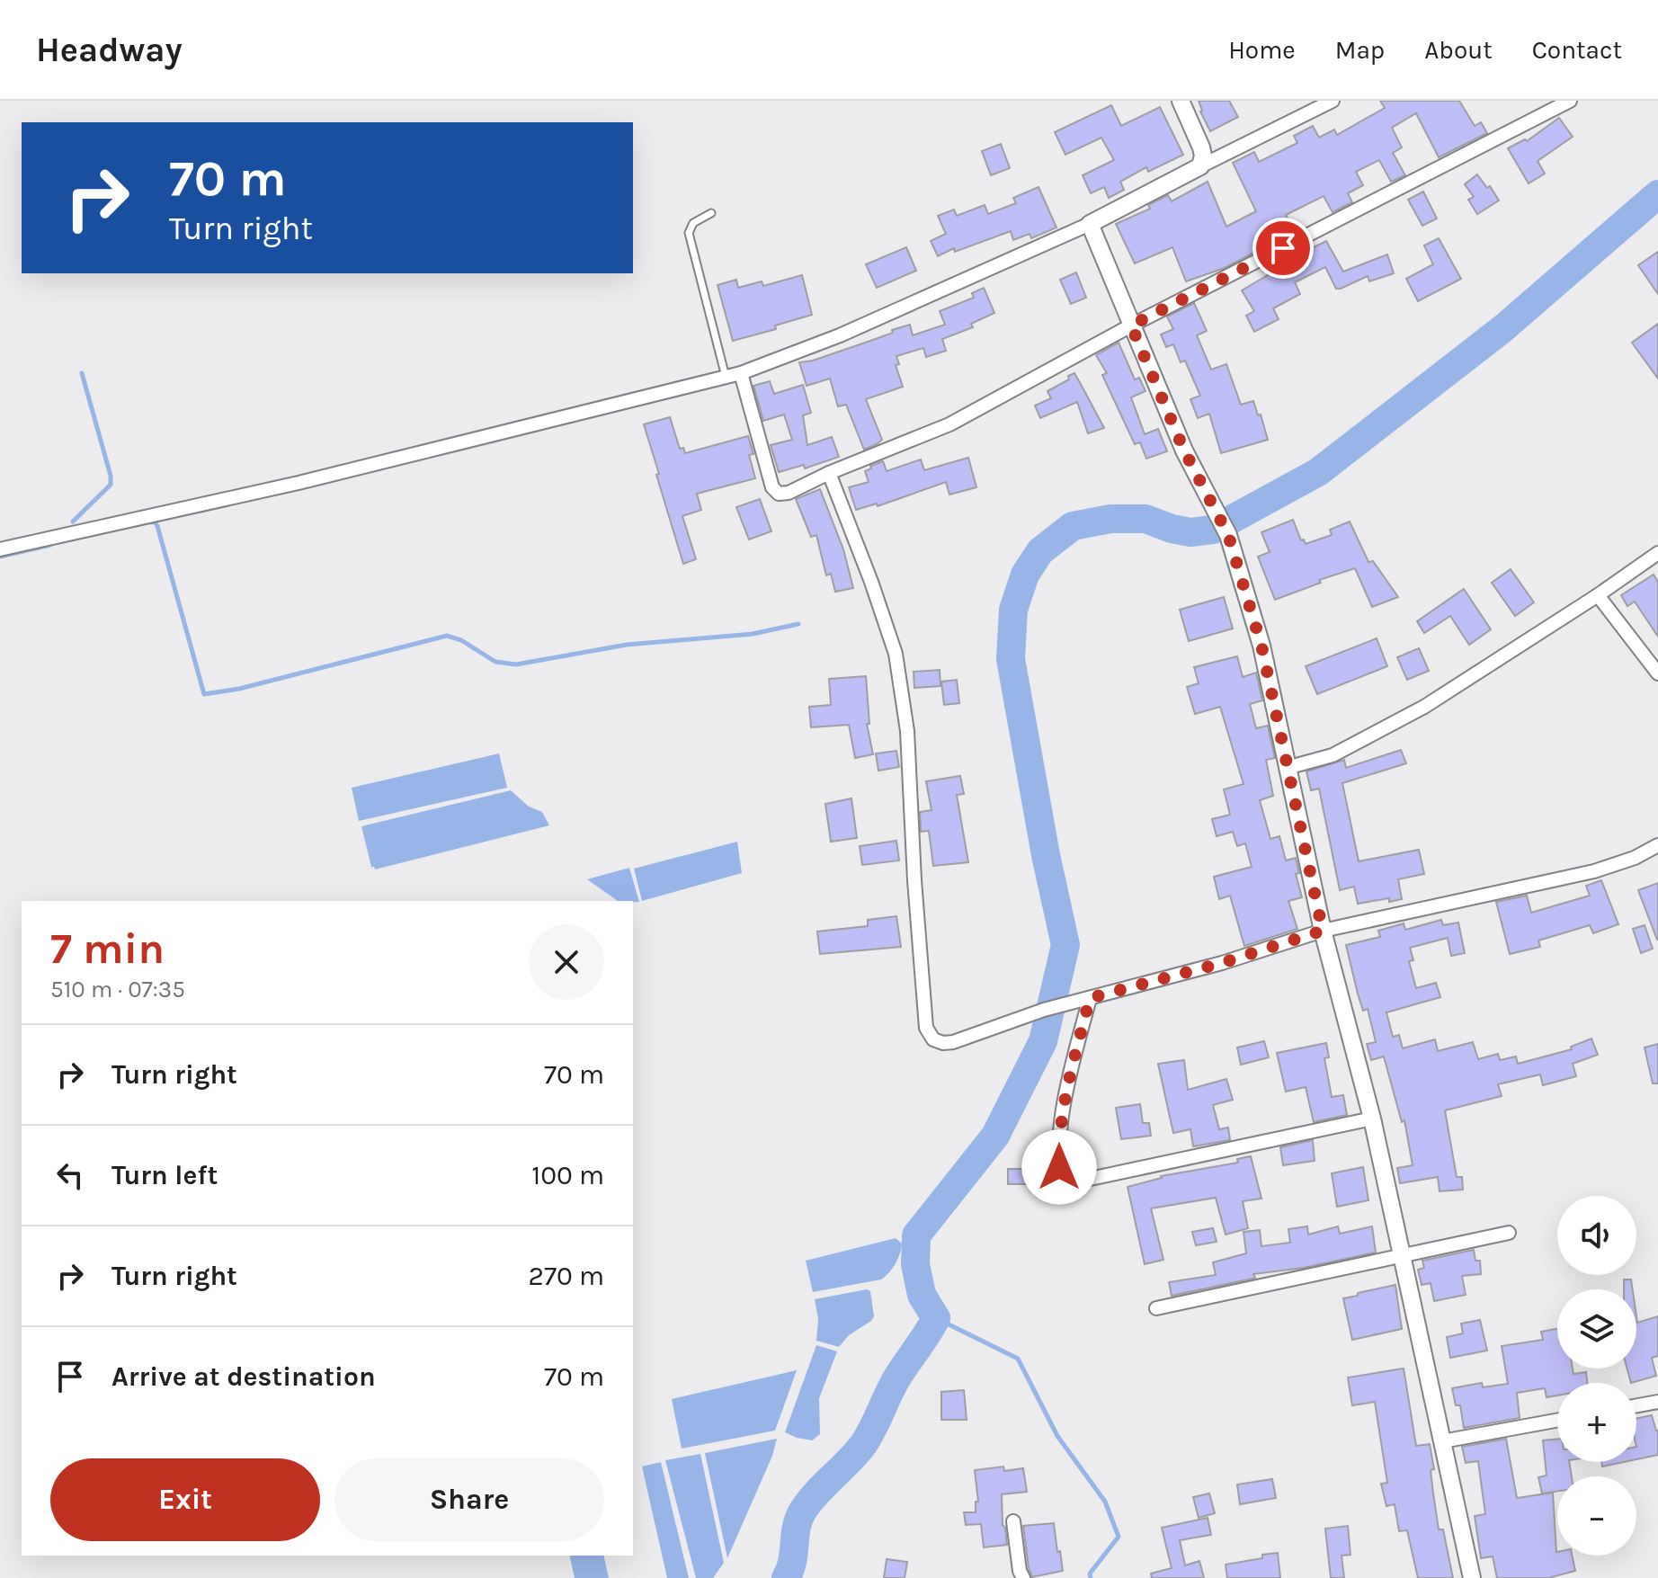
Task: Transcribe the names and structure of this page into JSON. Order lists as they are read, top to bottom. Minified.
{"page":{"header":"Headway","nav":["Home","Map","About","Contact"],"turn":["70 m","Turn right"],"heading":["7 min","510 m · 07:35"],"list":[{"name":"Turn right","value":"70 m"},{"name":"Turn left","value":"100 m"},{"name":"Turn right","value":"270 m"},{"name":"Arrive at destination","value":"70 m"}],"map_buttons":["+","−"],"buttons":["Exit","Share"]}}
